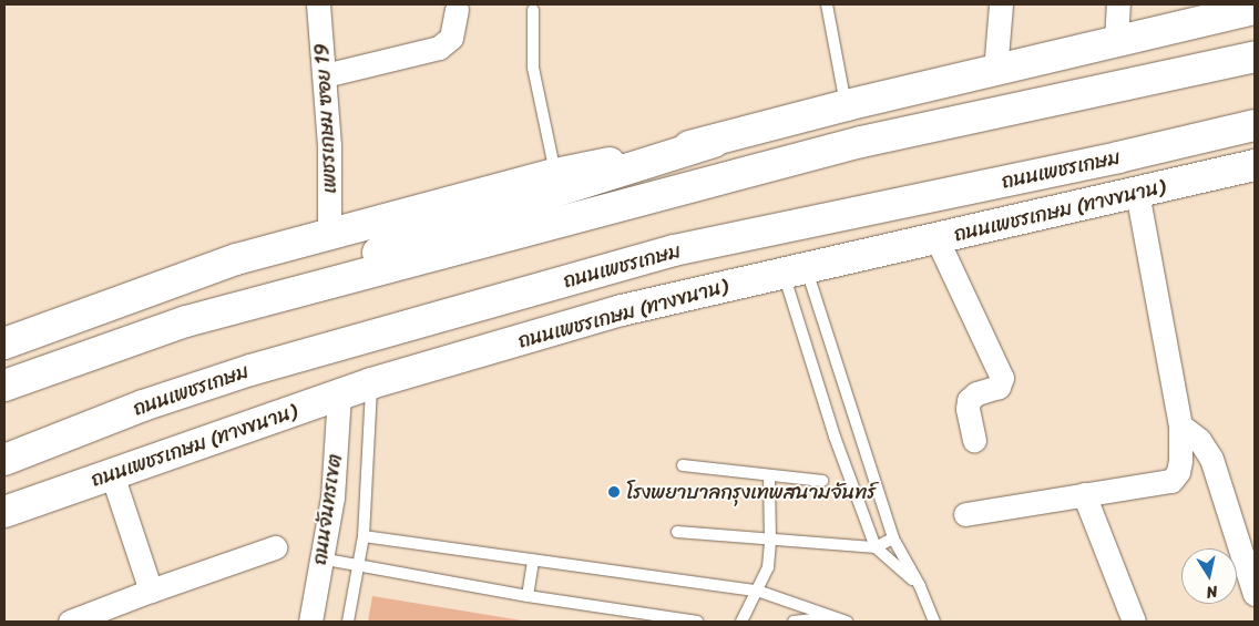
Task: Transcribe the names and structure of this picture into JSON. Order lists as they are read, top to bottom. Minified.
{"streets":{"main road":["ถนนเพชรเกษม","ถนนเพชรเกษม (ทางขนาน)"],"street":["เพชรเกษม ซอย 19","ถนนจันทรเขต"]},"crossings":[["ถนนเพชรเกษม (ทางขนาน)","ถนนจันทรเขต"]],"places":["โรงพยาบาลกรุงเทพสนามจันทร์"],"north":"bottom"}
